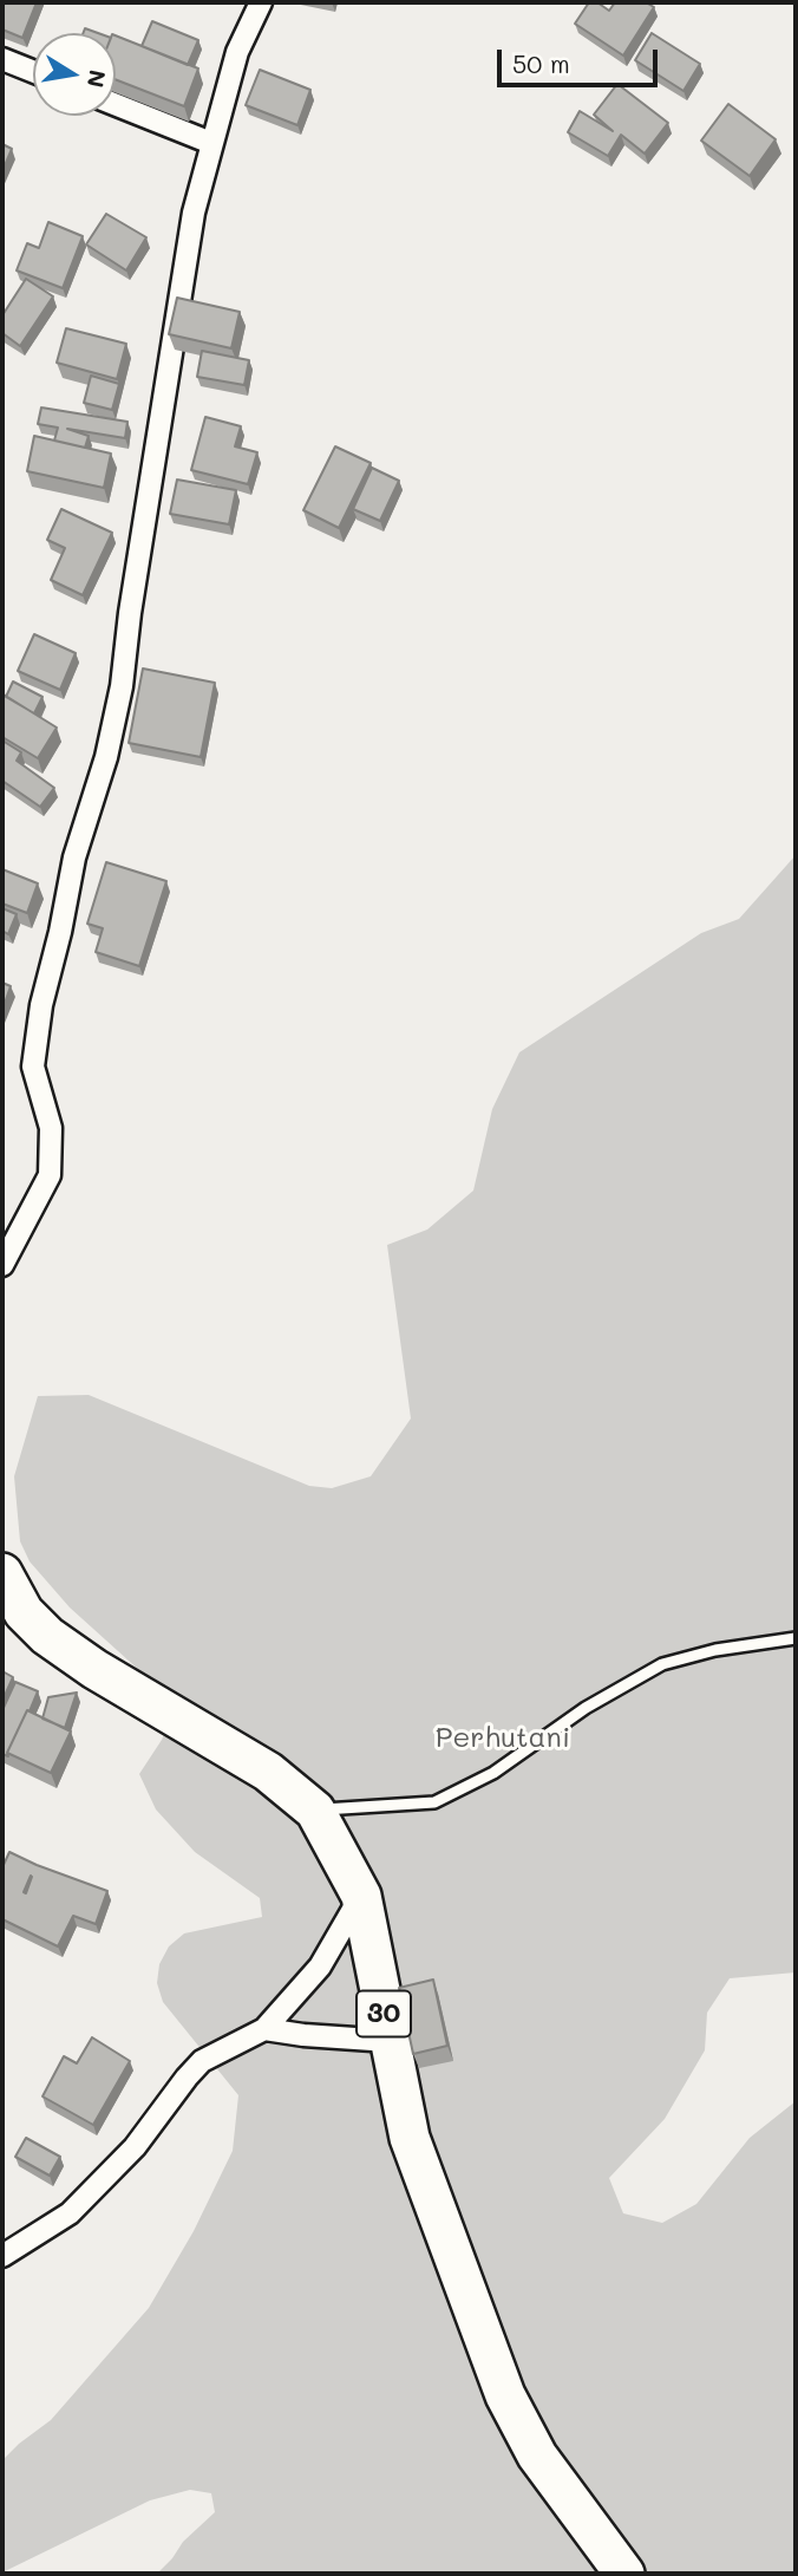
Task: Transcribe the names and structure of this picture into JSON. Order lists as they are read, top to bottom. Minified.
{"streets":{"highway":["30"]},"parks":["Perhutani"],"scale_bar":"50 m","north":"right"}
